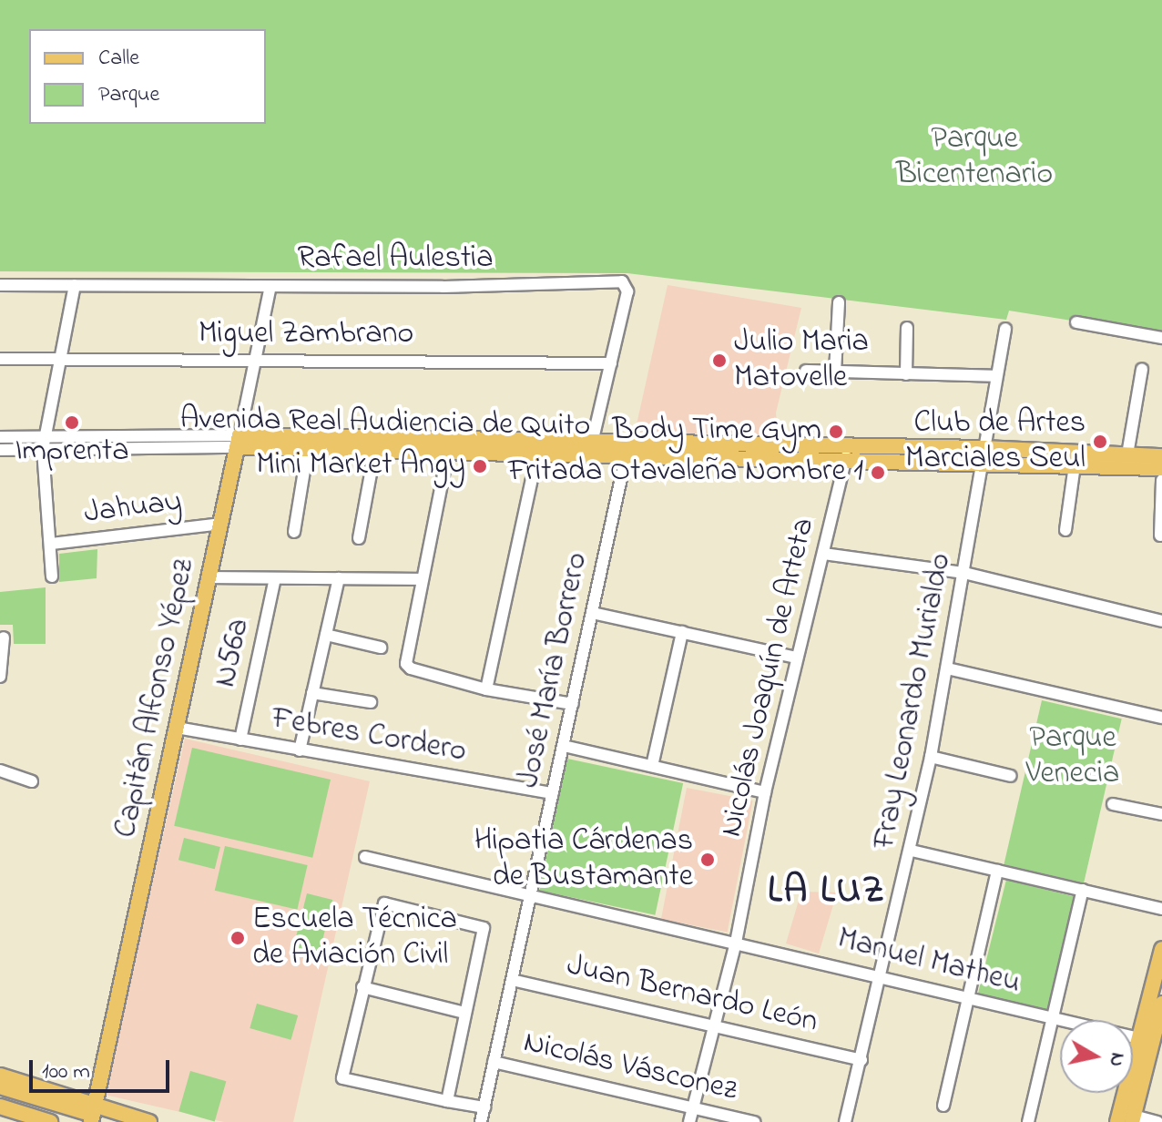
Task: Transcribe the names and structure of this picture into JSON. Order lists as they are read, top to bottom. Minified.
{"streets":{"main road":["Avenida Real Audiencia de Quito","Capitán Alfonso Yépez"],"street":["Rafael Aulestia","Miguel Zambrano","Jahuay","N56a","José María Borrero","Nicolás Joaquín de Arteta","Fray Leonardo Murialdo","Febres Cordero","Manuel Matheu","Juan Bernardo León","Nicolás Vásconez"]},"crossings":[["Rafael Aulestia","Miguel Zambrano"],["Rafael Aulestia","Avenida Real Audiencia de Quito"],["Rafael Aulestia","Capitán Alfonso Yépez"],["Miguel Zambrano","Capitán Alfonso Yépez"],["Avenida Real Audiencia de Quito","José María Borrero"],["Avenida Real Audiencia de Quito","Nicolás Joaquín de Arteta"],["Avenida Real Audiencia de Quito","Capitán Alfonso Yépez"],["Avenida Real Audiencia de Quito","Fray Leonardo Murialdo"],["Jahuay","Capitán Alfonso Yépez"],["N56a","Febres Cordero"],["José María Borrero","Febres Cordero"],["José María Borrero","Manuel Matheu"],["José María Borrero","Juan Bernardo León"],["José María Borrero","Nicolás Vásconez"],["Nicolás Joaquín de Arteta","Manuel Matheu"],["Nicolás Joaquín de Arteta","Juan Bernardo León"],["Nicolás Joaquín de Arteta","Nicolás Vásconez"],["Capitán Alfonso Yépez","Febres Cordero"],["Fray Leonardo Murialdo","Manuel Matheu"],["Fray Leonardo Murialdo","Juan Bernardo León"]],"districts":["LA LUZ"],"parks":["Parque Bicentenario","Parque Venecia"],"places":["Julio Maria Matovelle","Imprenta","Body Time Gym","Club de Artes Marciales Seul","Mini Market Angy","Fritada Otavaleña Nombre 1","Hipatia Cárdenas de Bustamante","Escuela Técnica de Aviación Civil"],"legend":["Calle","Parque"],"scale_bar":"100 m","north":"right"}
